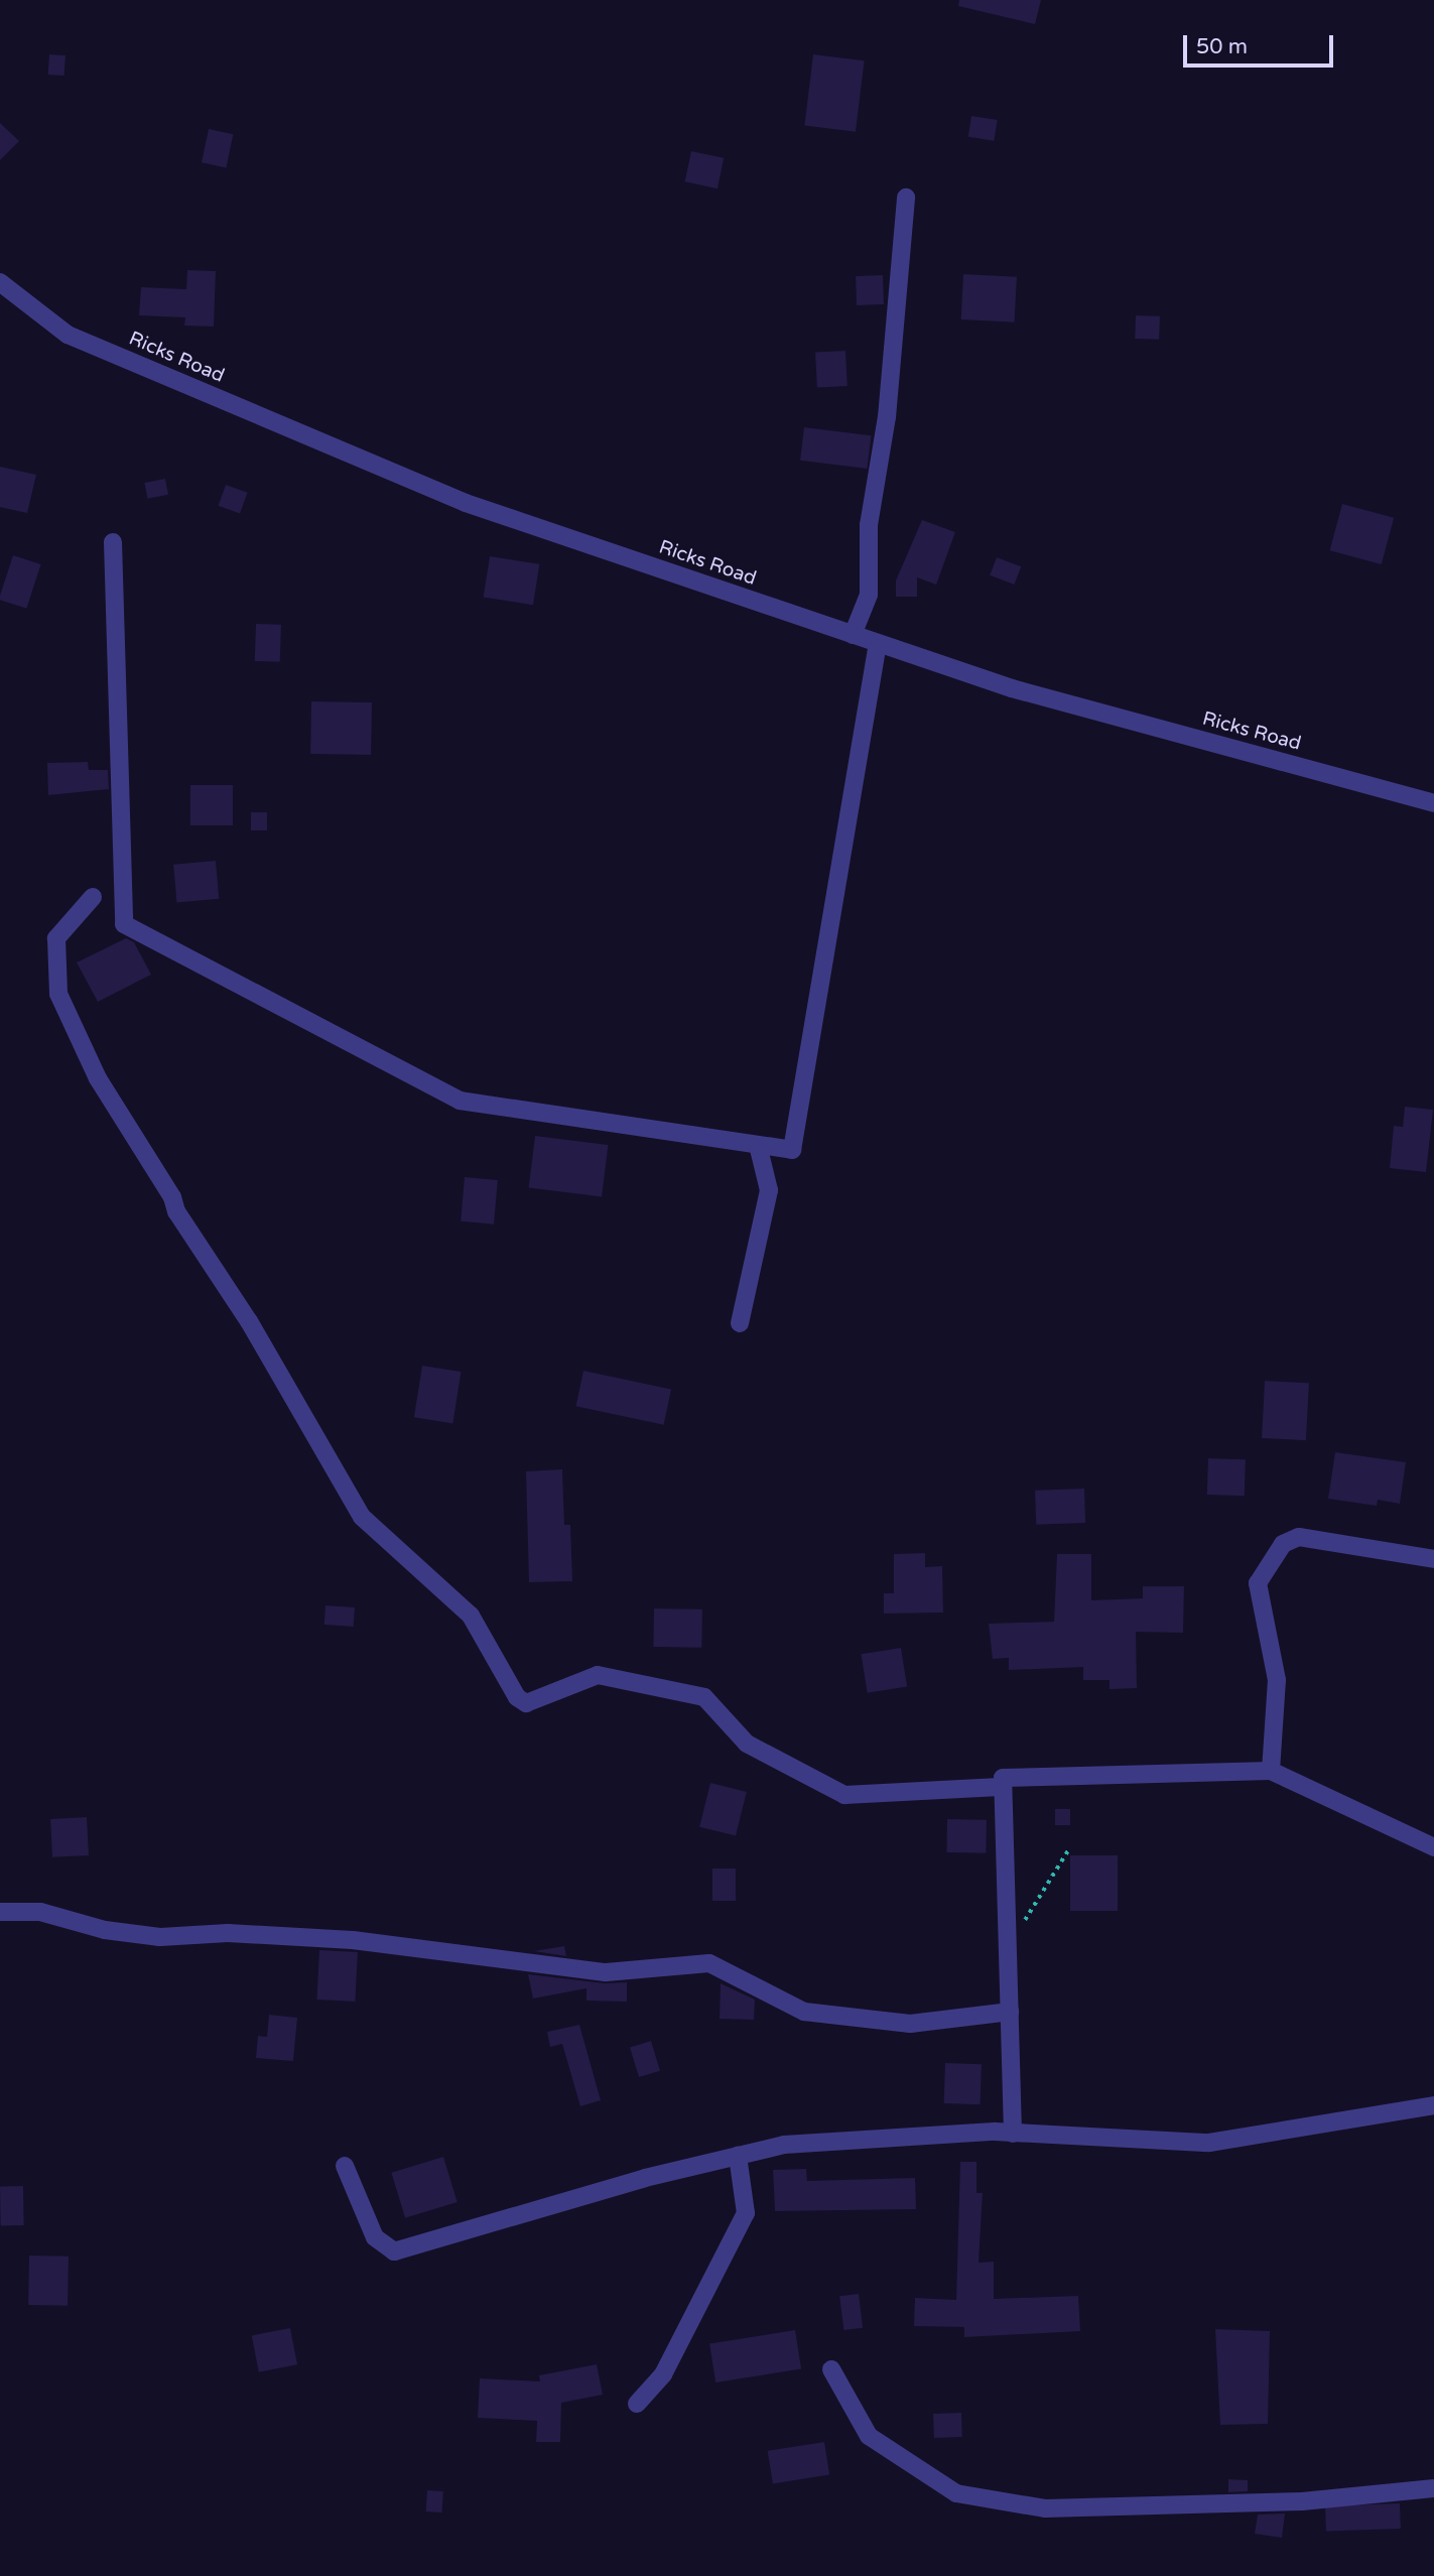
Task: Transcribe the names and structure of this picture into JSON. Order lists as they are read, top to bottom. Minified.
{"streets":{"street":["Ricks Road"]},"scale_bar":"50 m"}
